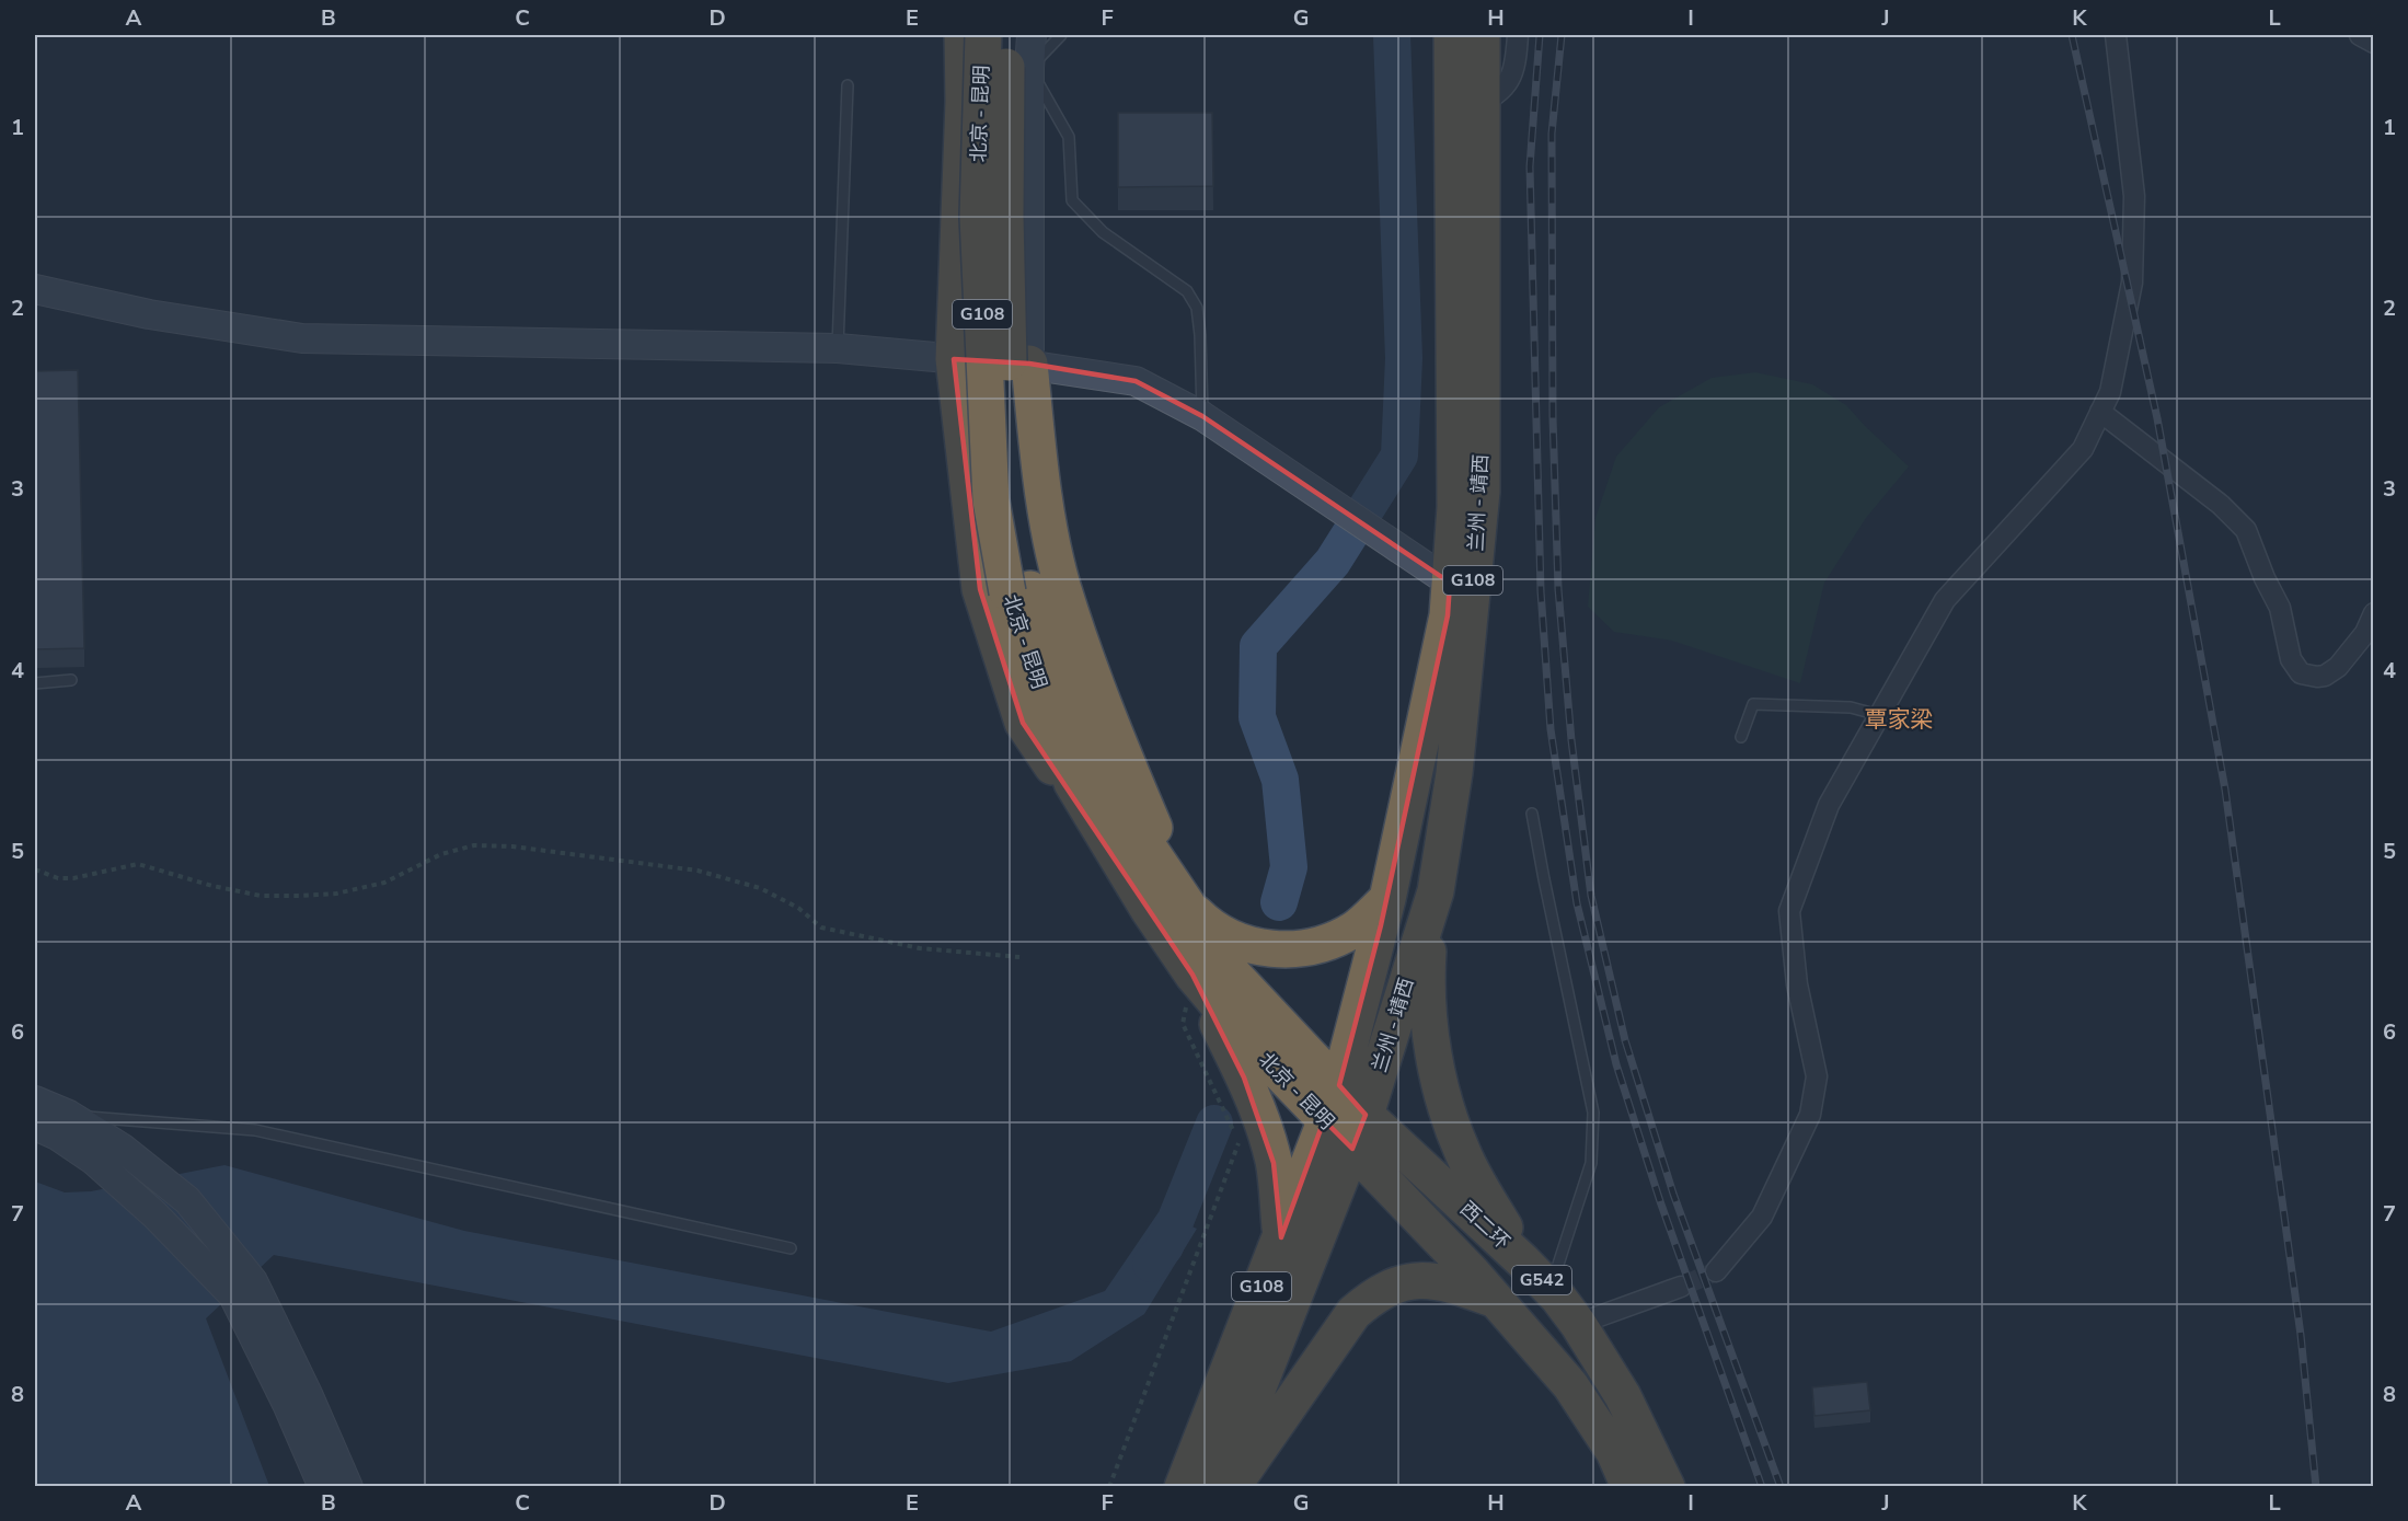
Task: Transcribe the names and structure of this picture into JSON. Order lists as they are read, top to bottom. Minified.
{"streets":{"highway":["北京 - 昆明","G108","兰州 - 靖西","西二环","G542"]},"crossings":[["北京 - 昆明","G108"],["北京 - 昆明","兰州 - 靖西"],["北京 - 昆明","西二环"],["G108","兰州 - 靖西"],["G108","西二环"],["兰州 - 靖西","西二环"]],"districts":["覃家梁"],"grid":{"columns":["A","B","C","D","E","F","G","H","I","J","K","L"],"rows":["1","2","3","4","5","6","7","8"]}}
